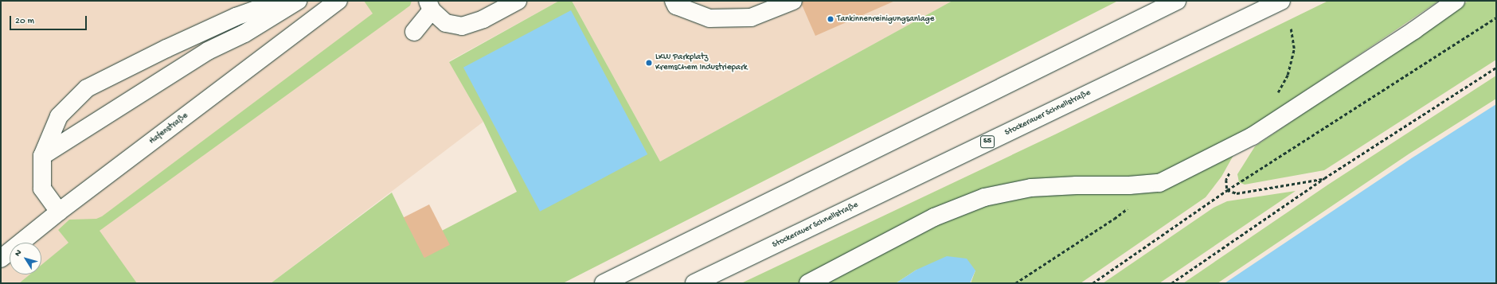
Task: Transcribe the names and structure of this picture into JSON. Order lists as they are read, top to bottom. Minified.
{"streets":{"main road":["Stockerauer Schnellstraße","Hafenstraße","S5"]},"places":["Tankinnenreinigungsanlage","LKW Parkplatz KremsChem Industriepark"],"scale_bar":"20 m","north":"top left"}
